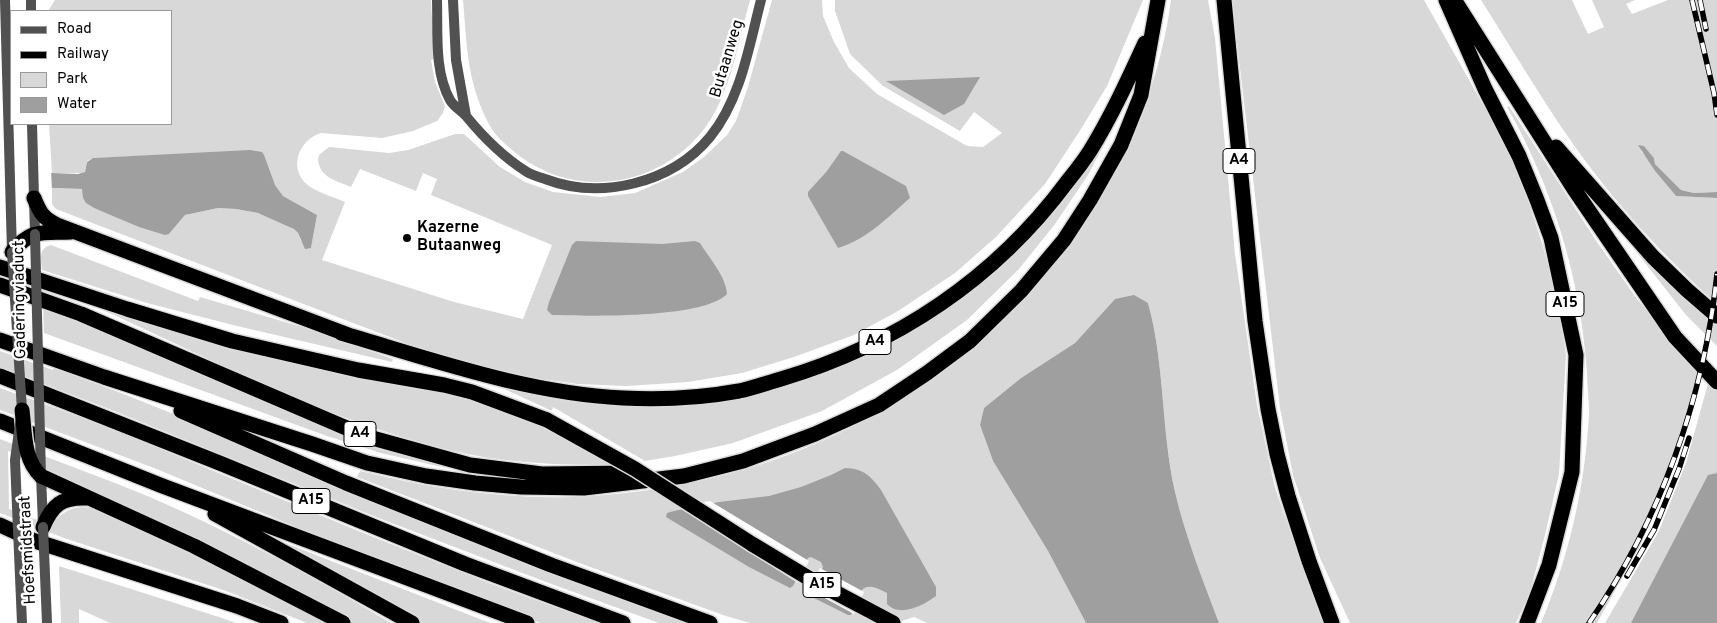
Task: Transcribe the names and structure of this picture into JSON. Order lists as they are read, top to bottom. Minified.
{"streets":{"highway":["A4","A15"],"street":["Butaanweg","Gaderingviaduct","Hoefsmidstraat"]},"crossings":[["A4","Gaderingviaduct"],["A4","A15"],["Gaderingviaduct","Hoefsmidstraat"]],"places":["Kazerne Butaanweg"],"legend":["Road","Railway","Park","Water"]}
